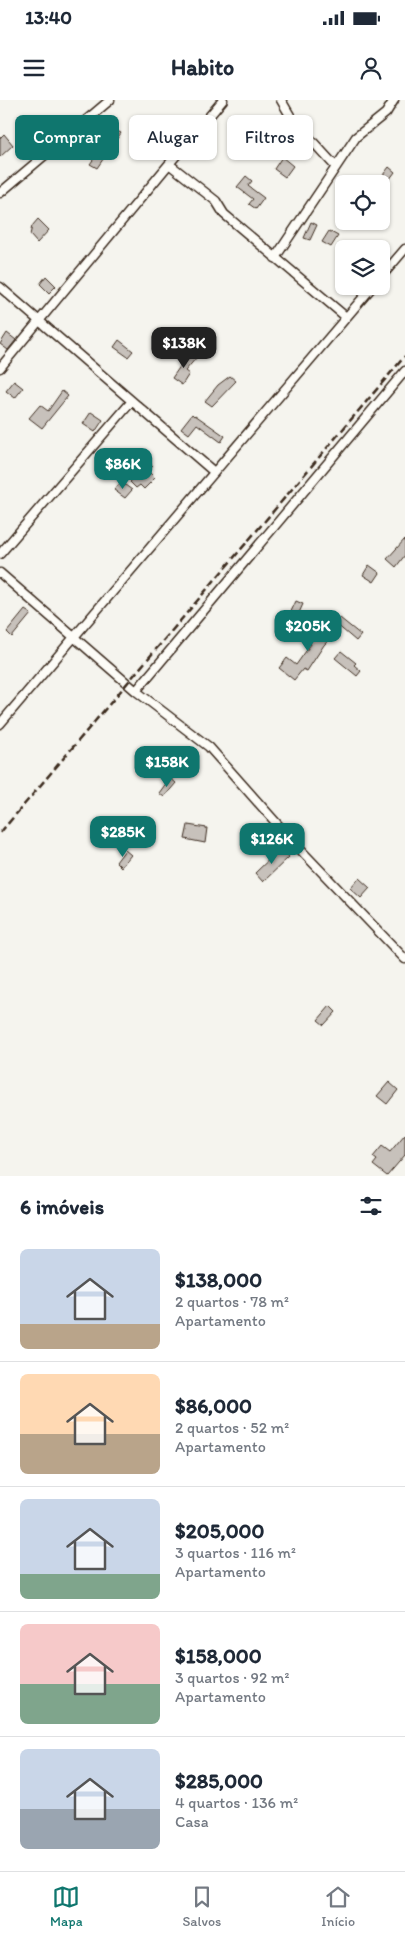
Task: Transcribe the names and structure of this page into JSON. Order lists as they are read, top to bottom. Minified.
{"page":{"status":"13:40","header":"Habito","chip":["Comprar","Alugar","Filtros"],"price":["$138K","$86K","$205K","$158K","$285K","$126K"],"heading":"6 imóveis","list":[{"name":"$138,000","note":"2 quartos · 78 m² · Apartamento"},{"name":"$86,000","note":"2 quartos · 52 m² · Apartamento"},{"name":"$205,000","note":"3 quartos · 116 m² · Apartamento"},{"name":"$158,000","note":"3 quartos · 92 m² · Apartamento"},{"name":"$285,000","note":"4 quartos · 136 m² · Casa"}],"tabs":["Mapa","Salvos","Início"]}}
